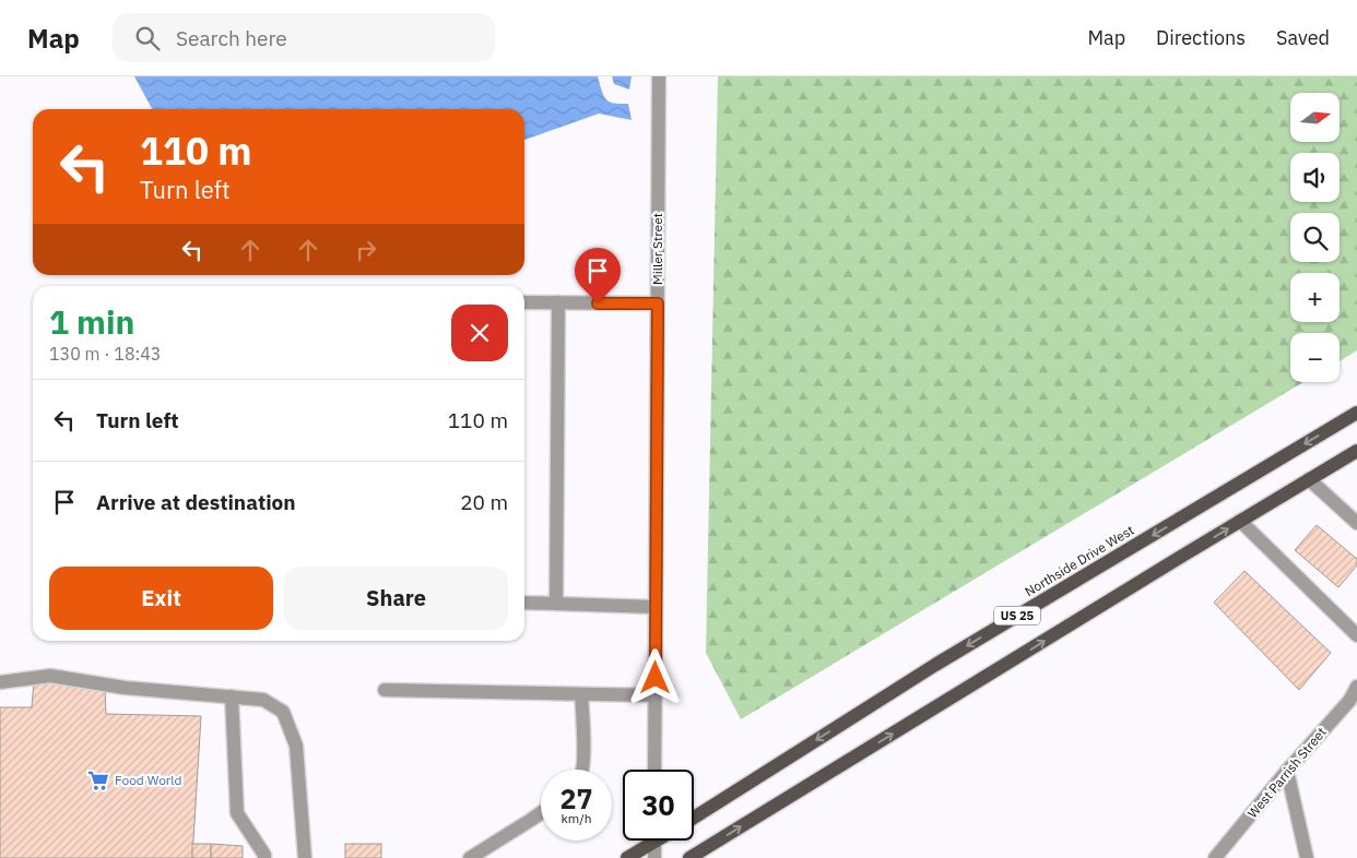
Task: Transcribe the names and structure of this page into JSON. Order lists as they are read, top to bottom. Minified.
{"streets":{"main road":["Northside Drive West","US 25"],"street":["Miller Street","West Parrish Street"]},"places":{"supermarket":["Food World"]},"north":"right","page":{"header":"Map","search":"Search here","nav":["Map","Directions","Saved"],"map_buttons":["+","−"],"turn":["110 m","Turn left"],"heading":["1 min","130 m · 18:43"],"list":[{"name":"Turn left","value":"110 m"},{"name":"Arrive at destination","value":"20 m"}],"buttons":["Exit","Share"],"speed":"27 km/h","limit":"30"}}
